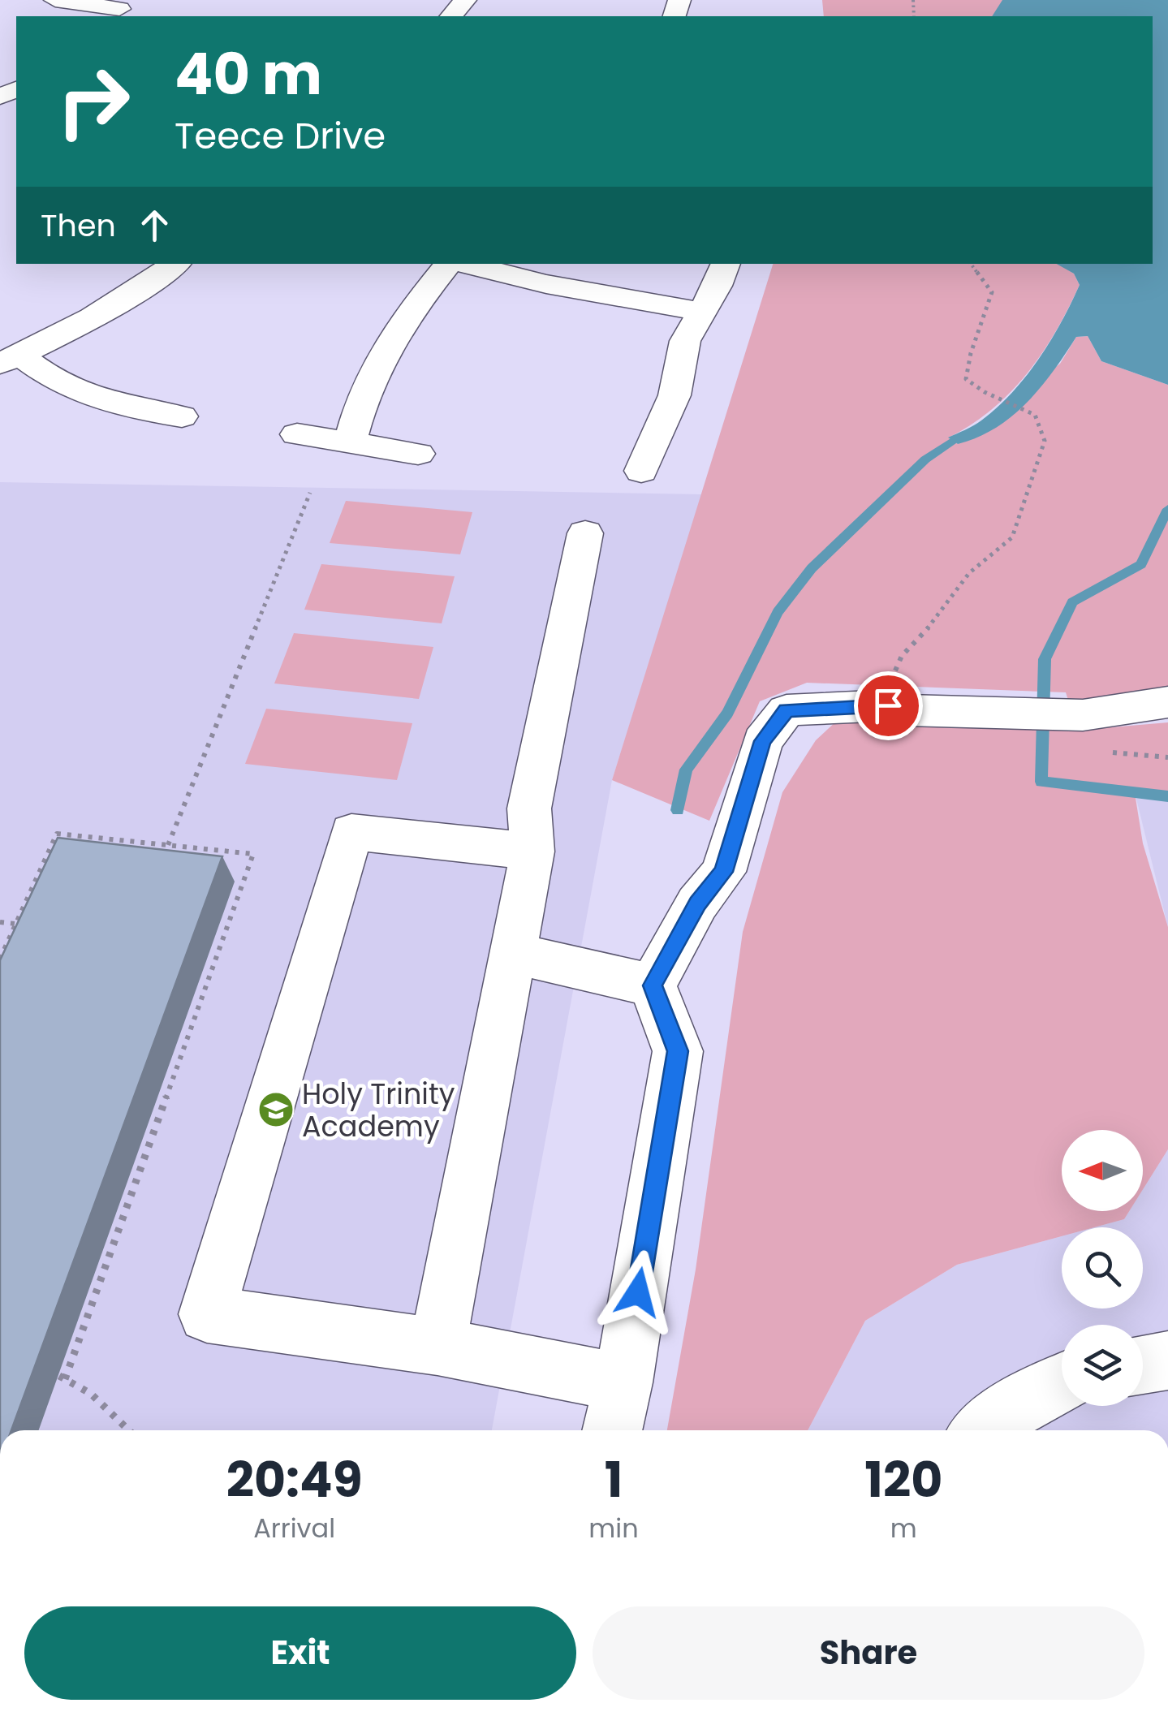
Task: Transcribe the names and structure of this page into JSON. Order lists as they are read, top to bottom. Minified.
{"places":{"school or university":["Holy Trinity Academy"]},"north":"left","page":{"turn":["40 m","Teece Drive"],"then":"Then","eta":["20:49","Arrival","1","min","120","m"],"buttons":["Exit","Share"]}}
